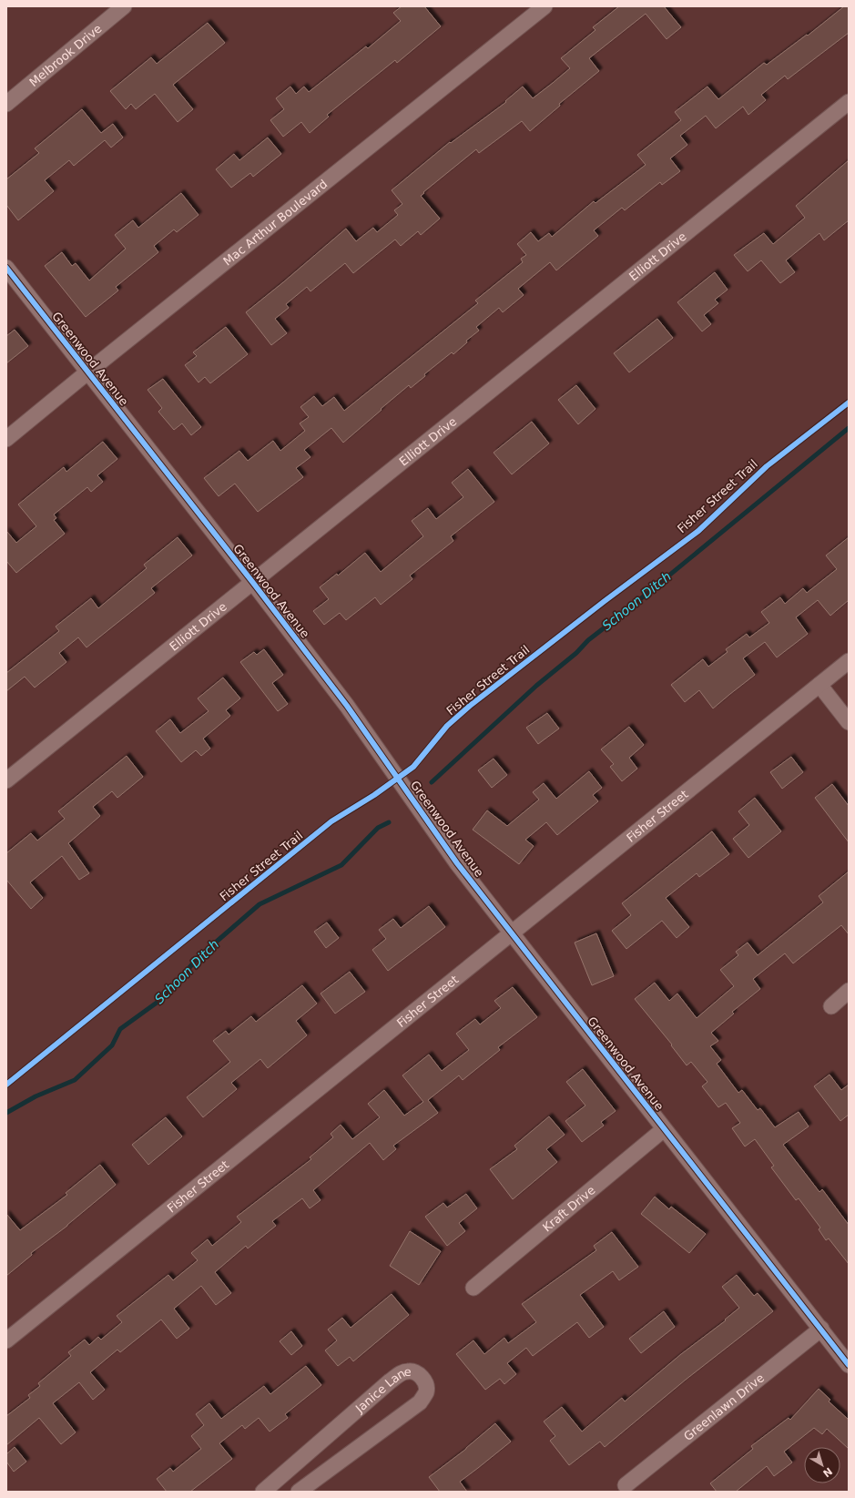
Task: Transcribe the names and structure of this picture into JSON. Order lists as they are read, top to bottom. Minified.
{"streets":{"street":["Melbrook Drive","Mac Arthur Boulevard","Elliott Drive","Greenwood Avenue","Fisher Street","Kraft Drive","Janice Lane","Greenlawn Drive"],"cycle path":["Fisher Street Trail"]},"crossings":[["Mac Arthur Boulevard","Greenwood Avenue"],["Elliott Drive","Greenwood Avenue"],["Greenwood Avenue","Fisher Street"],["Greenwood Avenue","Kraft Drive"],["Greenwood Avenue","Greenlawn Drive"]],"water":["Schoon Ditch"],"north":"bottom right"}
